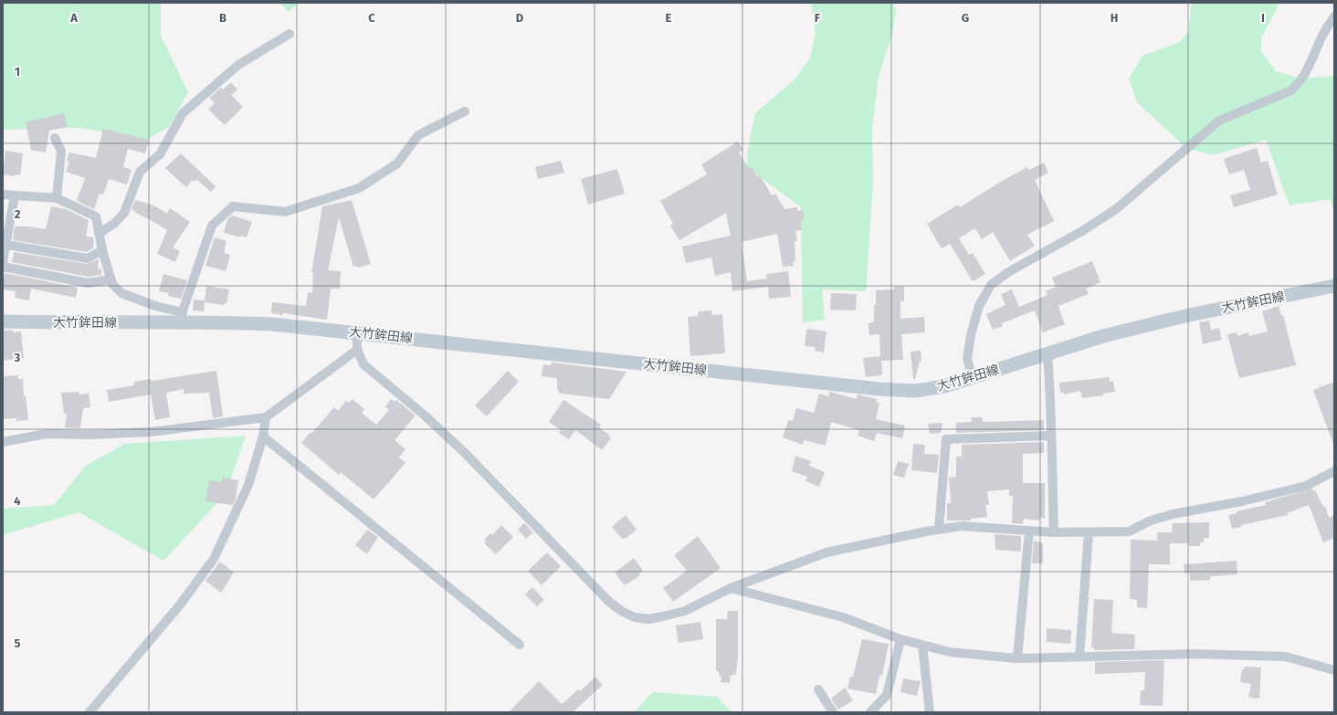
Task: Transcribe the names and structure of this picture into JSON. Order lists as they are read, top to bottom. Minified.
{"streets":{"main road":["大竹鉾田線"]},"grid":{"columns":["A","B","C","D","E","F","G","H","I"],"rows":["1","2","3","4","5"]}}
